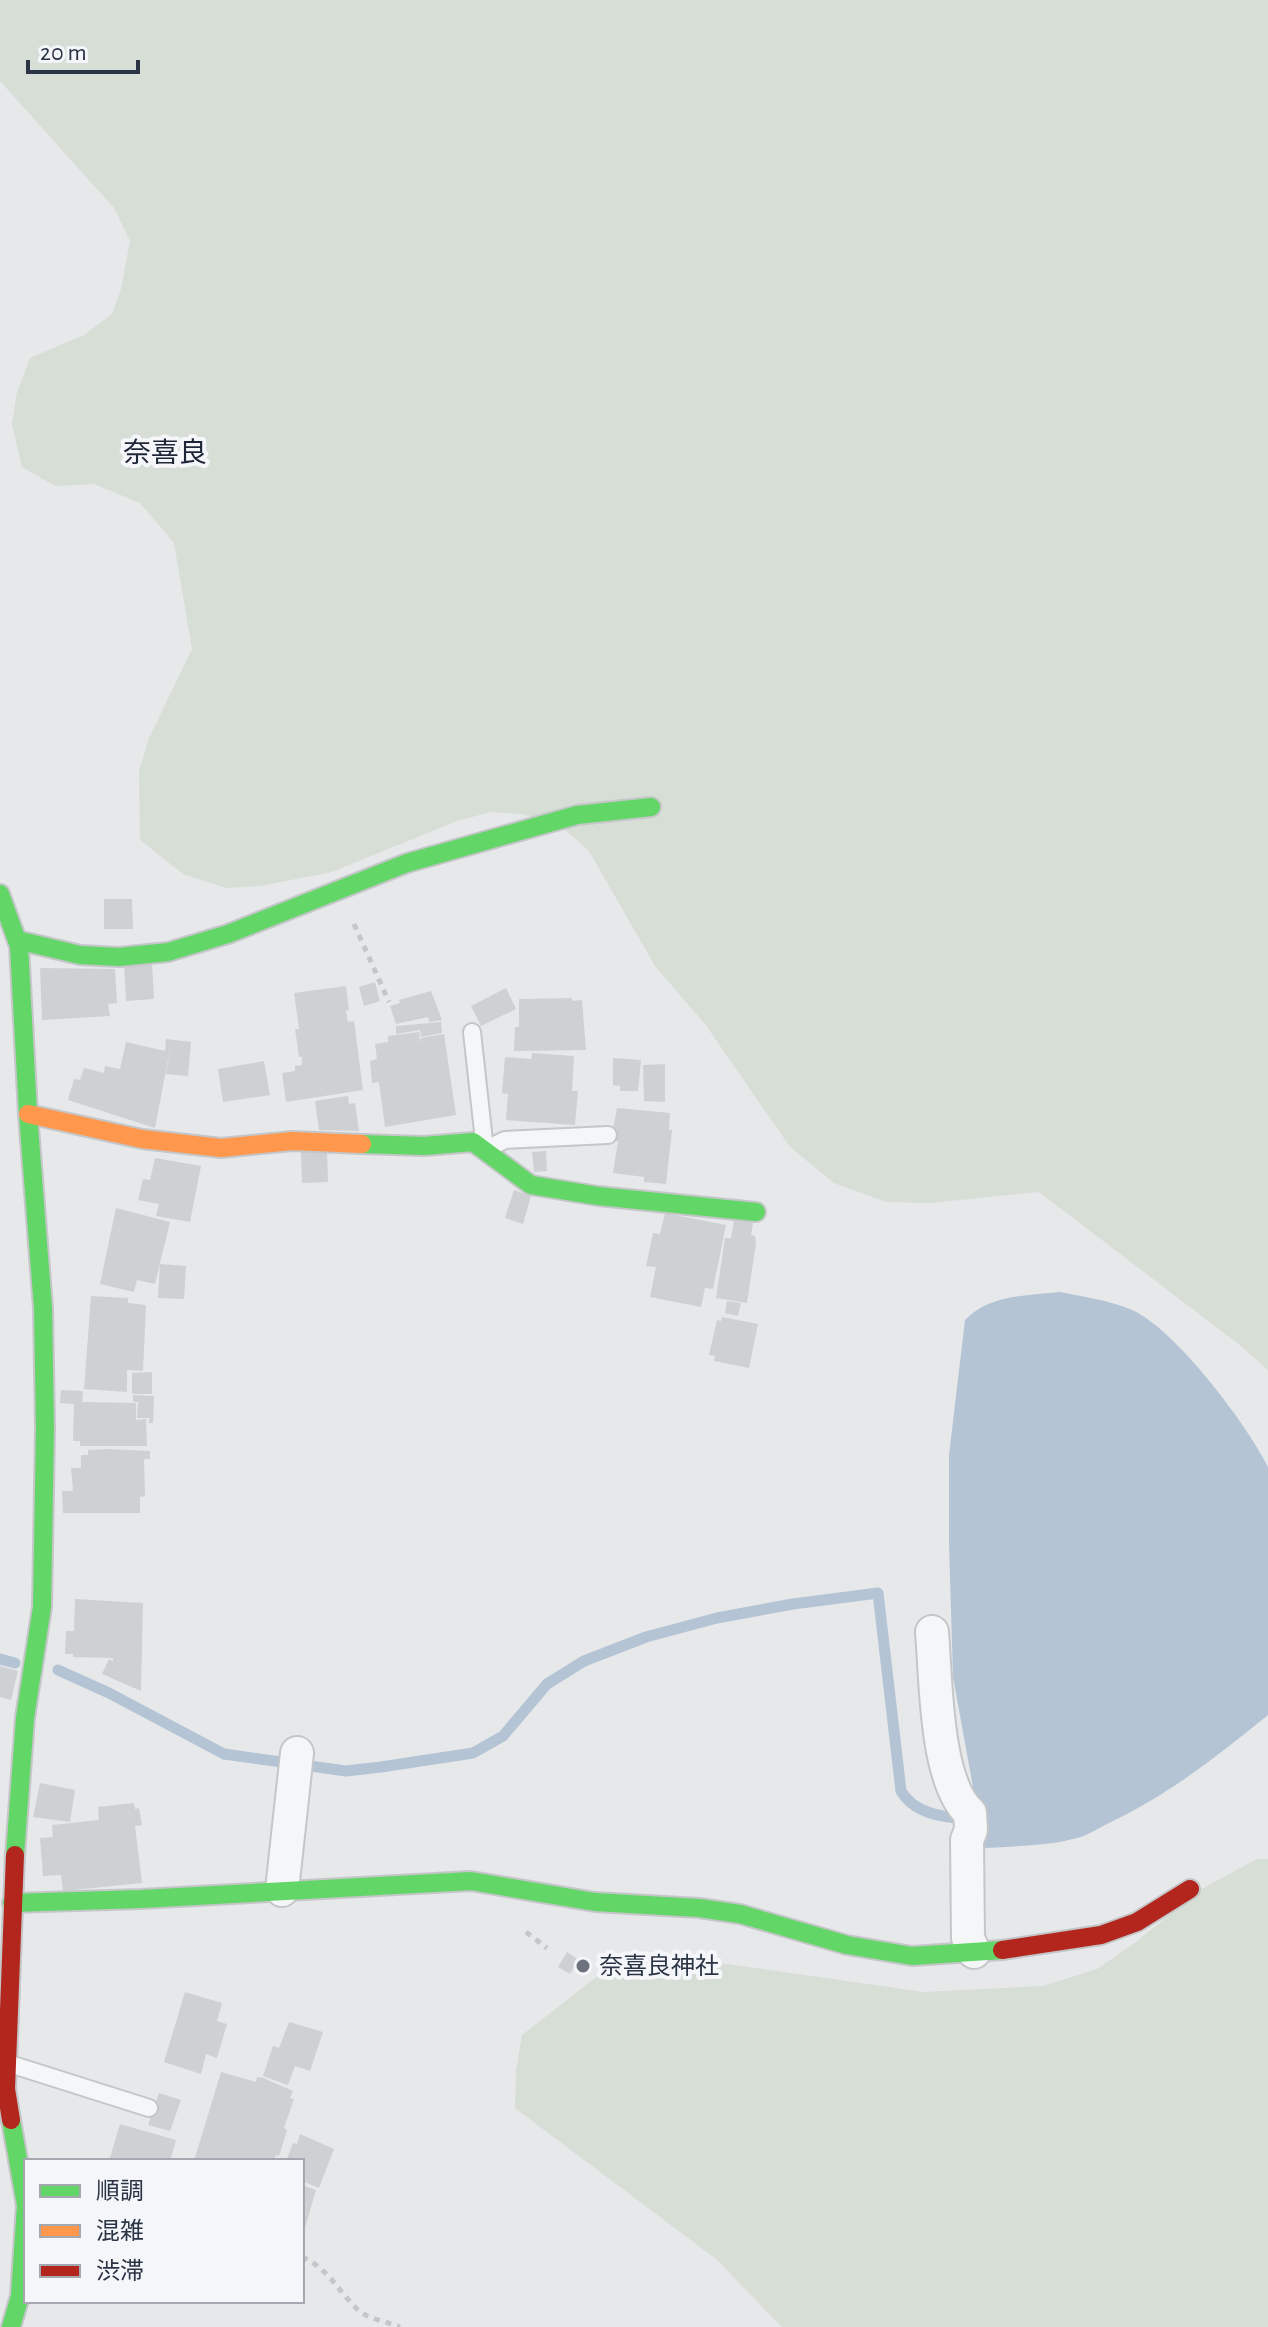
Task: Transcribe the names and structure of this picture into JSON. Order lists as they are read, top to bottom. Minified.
{"districts":["奈喜良"],"places":["奈喜良神社"],"legend":["順調","混雑","渋滞"],"scale_bar":"20 m"}
